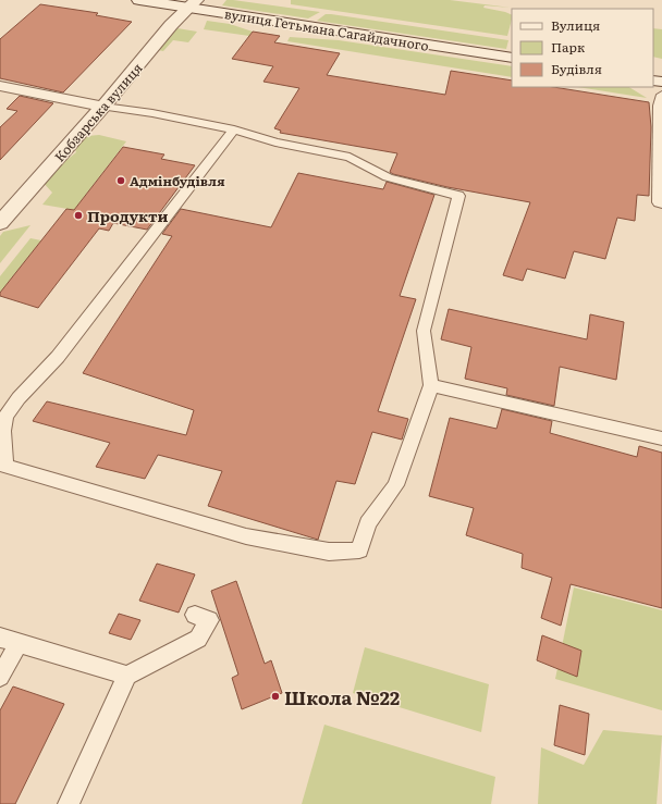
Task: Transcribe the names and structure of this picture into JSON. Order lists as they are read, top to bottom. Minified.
{"streets":{"street":["вулиця Гетьмана Сагайдачного","Кобзарська вулиця"]},"crossings":[["вулиця Гетьмана Сагайдачного","Кобзарська вулиця"]],"places":["Адмінбудівля","Продукти","Школа №22"],"legend":["Вулиця","Парк","Будівля"]}
